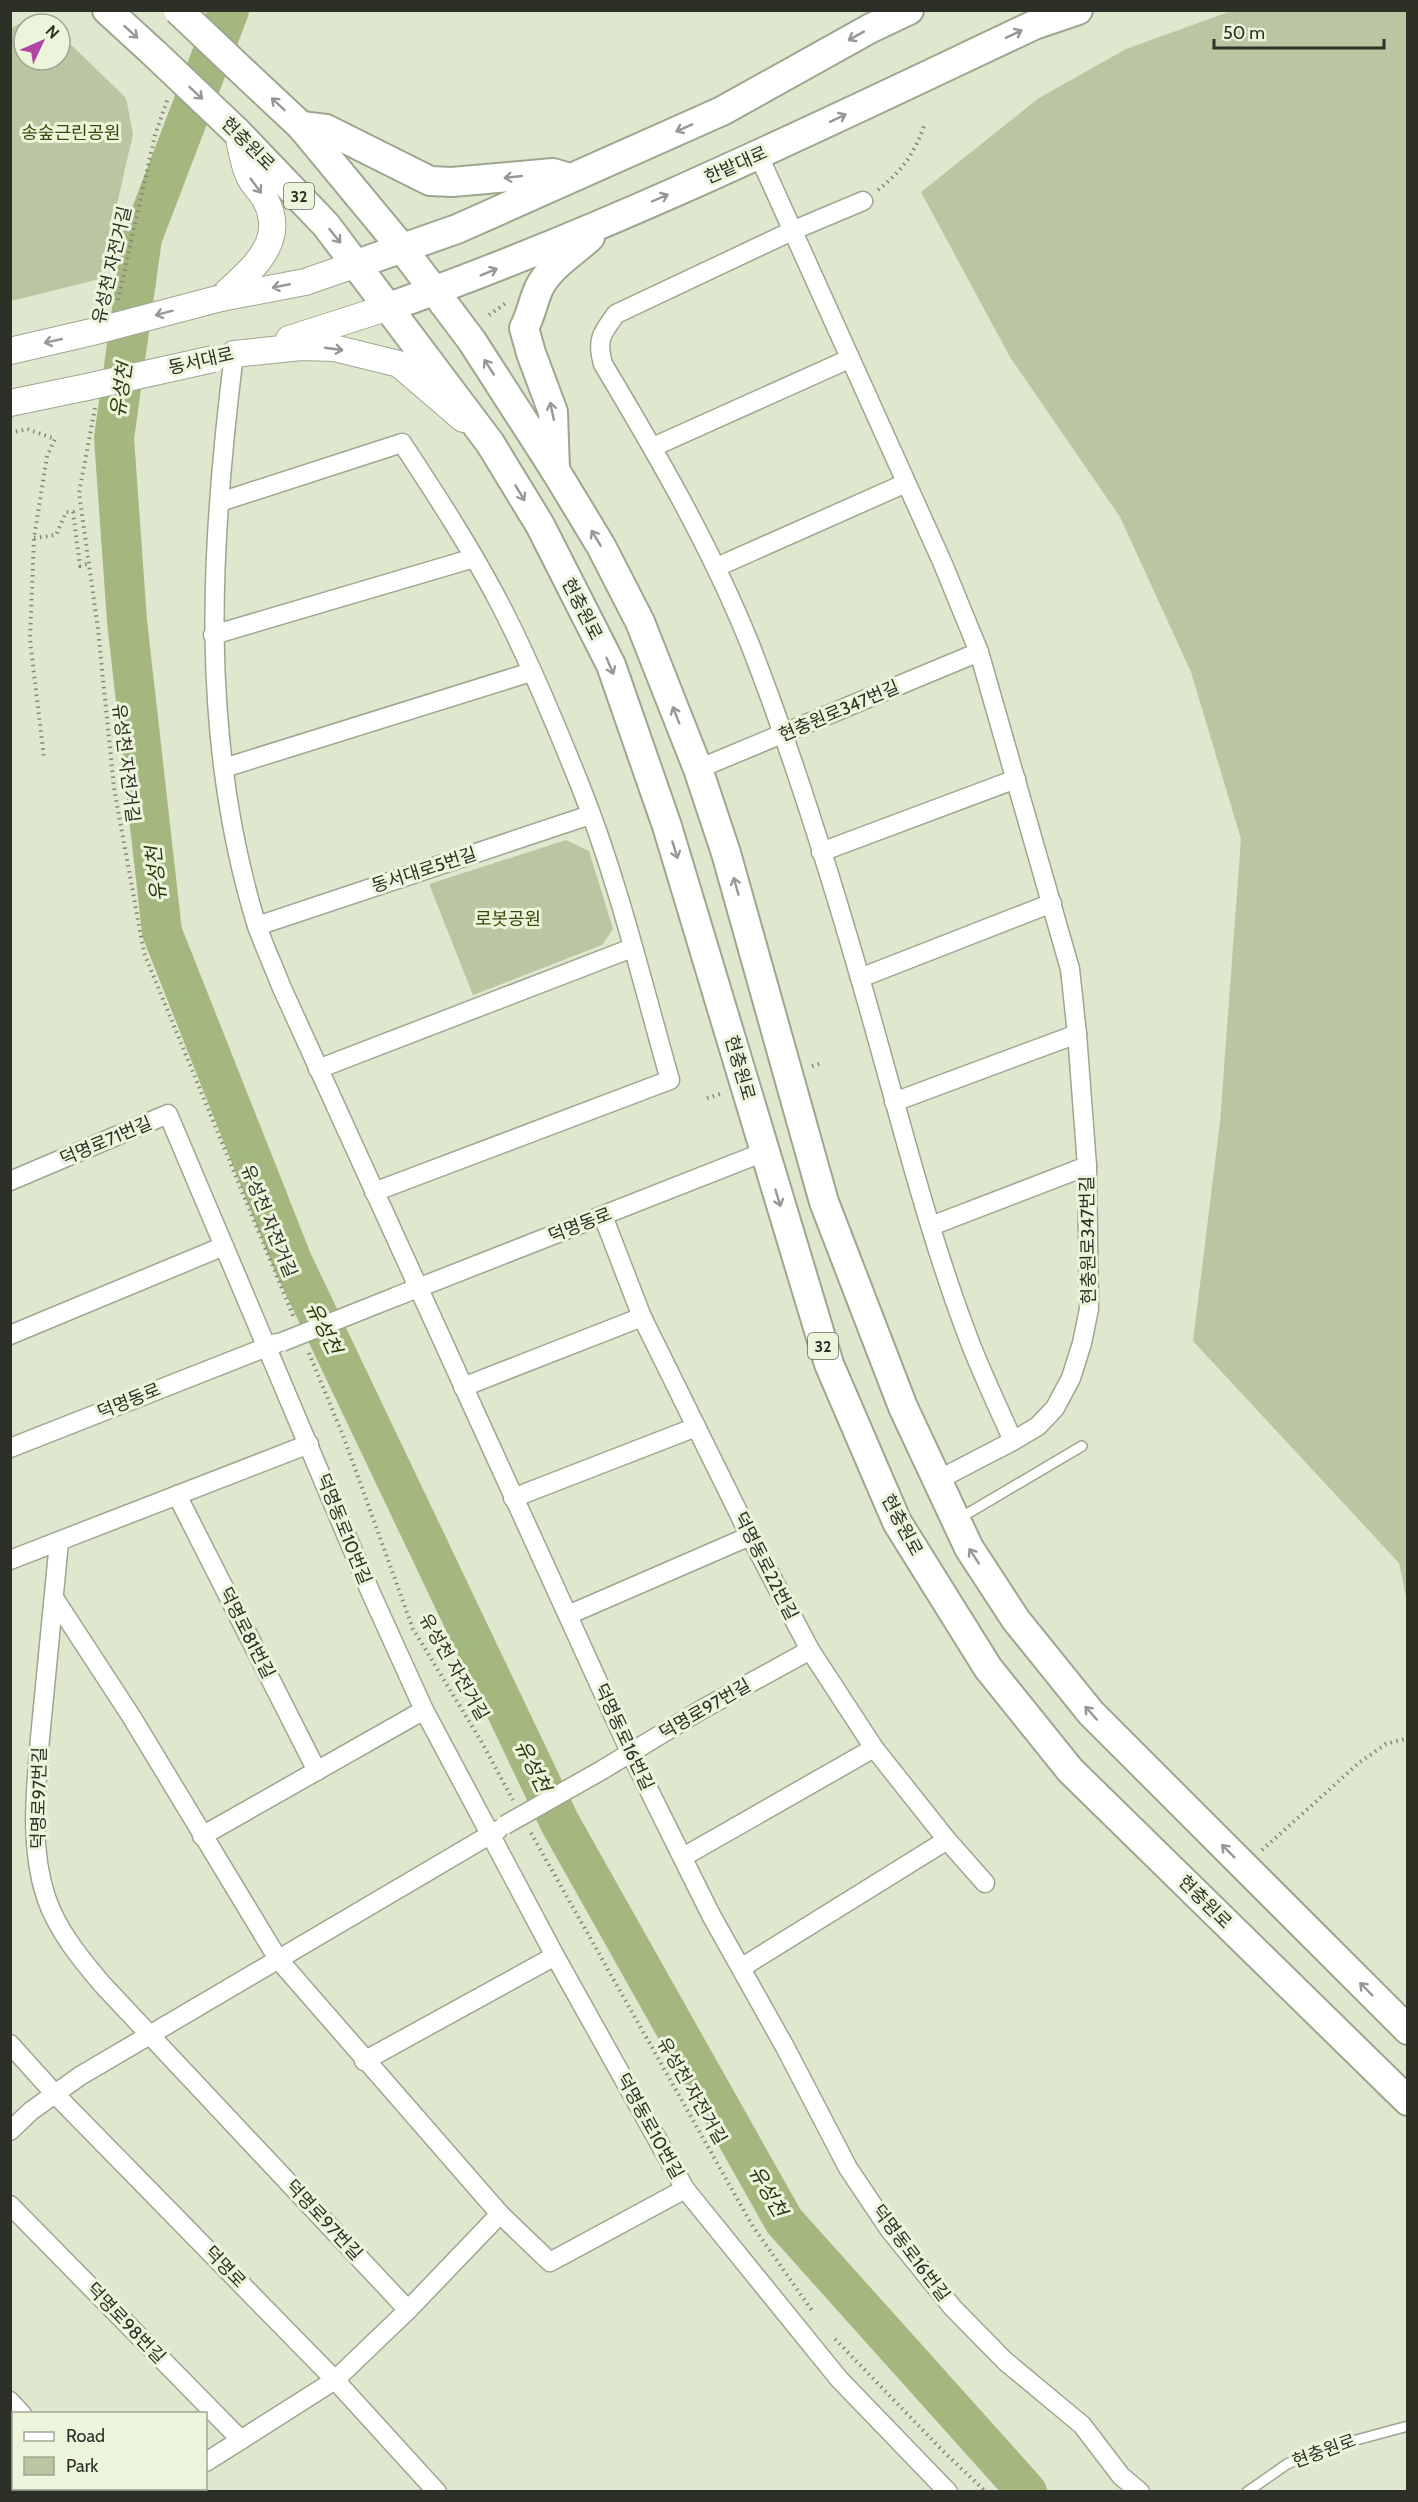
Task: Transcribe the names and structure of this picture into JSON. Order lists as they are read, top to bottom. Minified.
{"streets":{"main road":["현충원로","한밭대로","32"],"street":["동서대로","현충원로347번길","동서대로5번길","덕명로71번길","덕명동로","덕명동로10번길","덕명동로22번길","덕명로81번길","덕명로97번길","덕명동로16번길","덕명로","덕명로98번길"],"path":["유성천 자전거길"]},"crossings":[["현충원로","한밭대로"],["현충원로","동서대로"],["현충원로","덕명동로"],["한밭대로","32"],["한밭대로","동서대로"],["한밭대로","현충원로347번길"],["유성천 자전거길","동서대로"],["덕명로71번길","덕명동로"],["덕명로71번길","덕명동로10번길"],["덕명동로","덕명동로10번길"],["덕명동로","덕명동로22번길"],["덕명동로","덕명동로16번길"],["덕명동로10번길","덕명로97번길"],["덕명동로22번길","덕명로97번길"],["덕명로97번길","덕명동로16번길"]],"water":["유성천"],"parks":["송숲근린공원","로봇공원"],"legend":["Road","Park"],"scale_bar":"50 m","north":"top right"}
